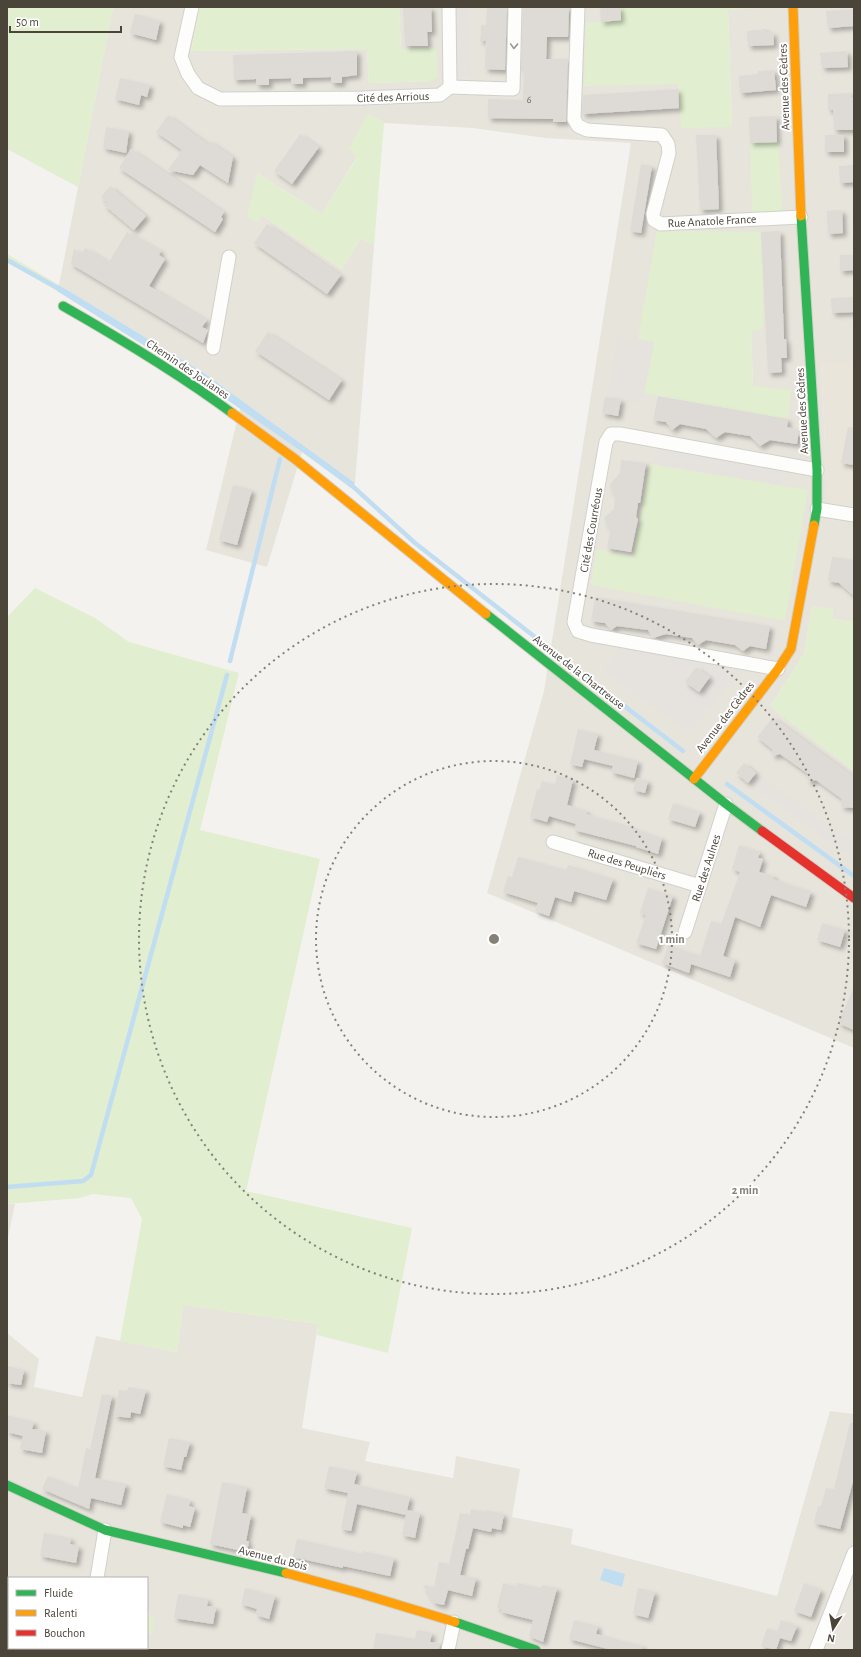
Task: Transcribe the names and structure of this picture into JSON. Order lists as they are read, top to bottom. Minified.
{"streets":{"street":["Avenue des Cèdres","Cité des Arrious","Rue Anatole France","Chemin des Joulanes","Cité des Courréous","Avenue de la Chartreuse","Rue des Peupliers","Rue des Aulnes","Avenue du Bois"]},"crossings":[["Avenue des Cèdres","Rue Anatole France"],["Avenue des Cèdres","Cité des Courréous"],["Avenue des Cèdres","Avenue de la Chartreuse"],["Chemin des Joulanes","Avenue de la Chartreuse"],["Avenue de la Chartreuse","Rue des Aulnes"],["Rue des Peupliers","Rue des Aulnes"]],"house_numbers":["6"],"legend":["Fluide","Ralenti","Bouchon"],"scale_bar":"50 m","north":"bottom","rings":["1 min","2 min"]}
